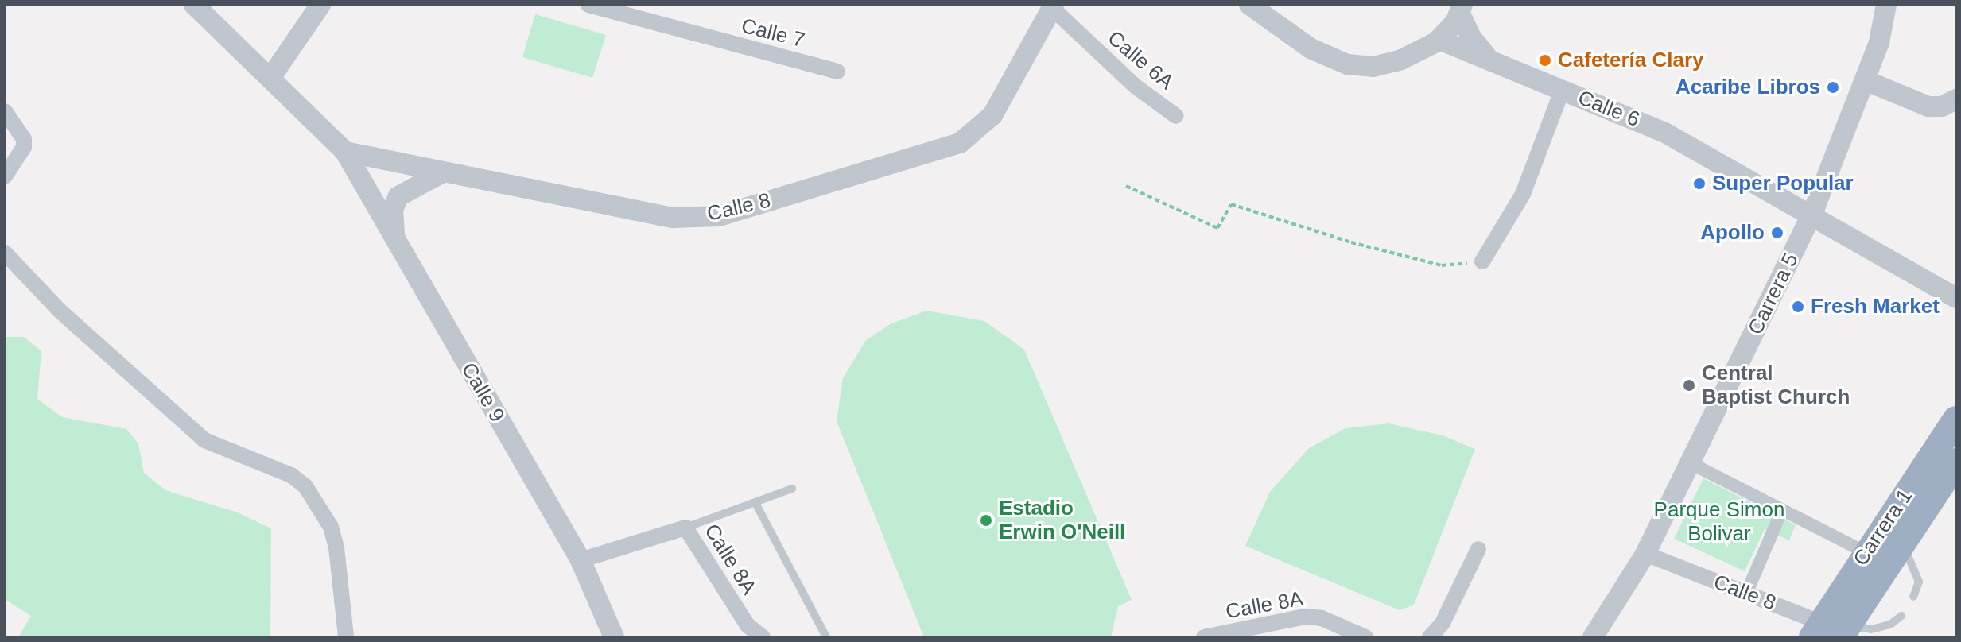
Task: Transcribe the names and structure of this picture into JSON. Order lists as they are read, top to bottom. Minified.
{"streets":{"highway":["Carrera 1"],"street":["Calle 7","Calle 6A","Calle 6","Calle 8","Carrera 5","Calle 9","Calle 8A"]},"crossings":[["Calle 6A","Calle 8"],["Calle 6","Carrera 5"],["Calle 8","Carrera 5"],["Calle 8","Calle 9"],["Calle 8","Carrera 1"],["Calle 9","Calle 8A"]],"parks":["Parque Simon Bolivar"],"places":["Cafetería Clary","Acaribe Libros","Super Popular","Apollo","Fresh Market","Central Baptist Church","Estadio Erwin O'Neill"]}
